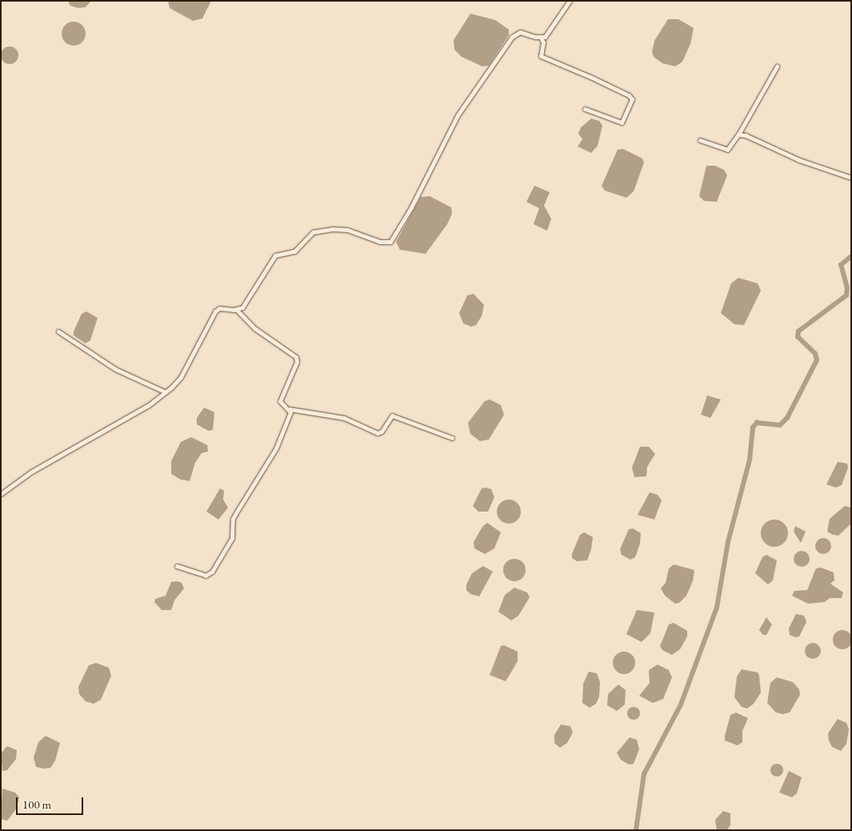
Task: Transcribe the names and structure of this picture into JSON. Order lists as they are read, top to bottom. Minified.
{"scale_bar":"100 m"}
